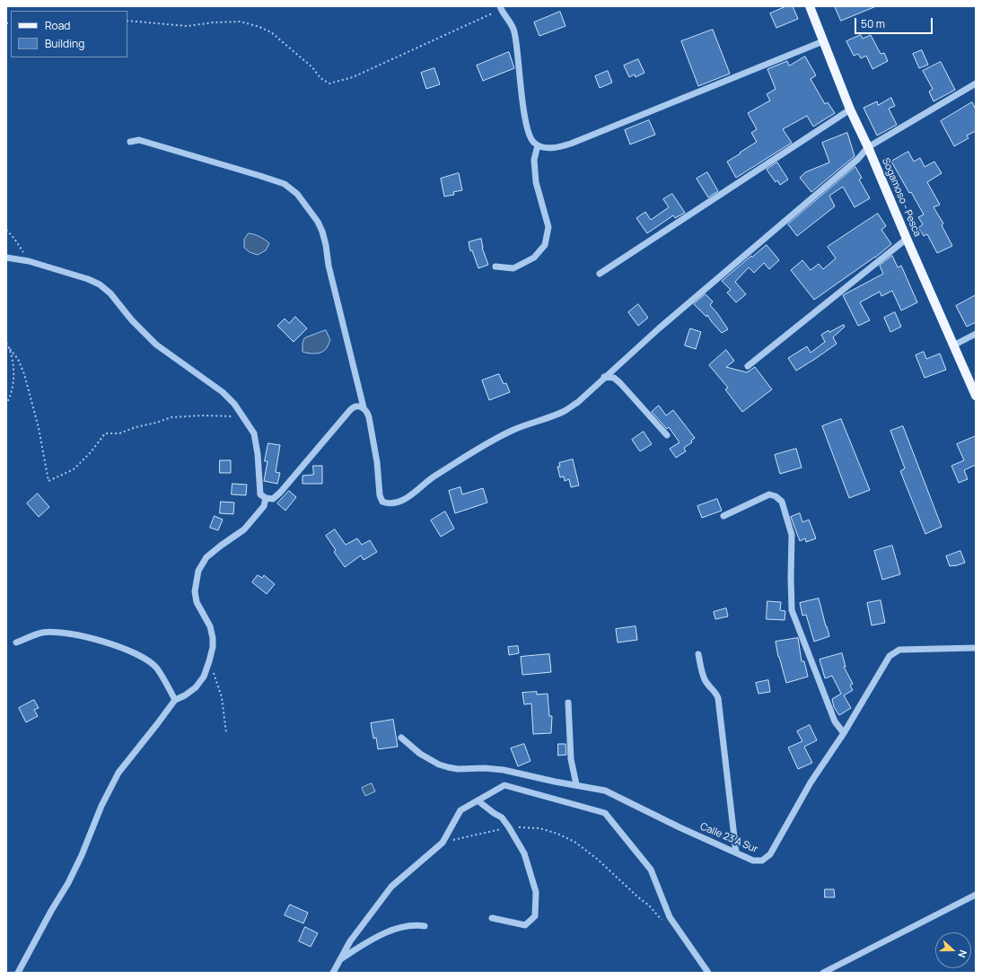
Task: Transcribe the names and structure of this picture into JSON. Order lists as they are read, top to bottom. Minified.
{"streets":{"main road":["Sogamoso - Pesca"],"street":["Calle 23 A Sur"]},"legend":["Road","Building"],"scale_bar":"50 m","north":"right"}
